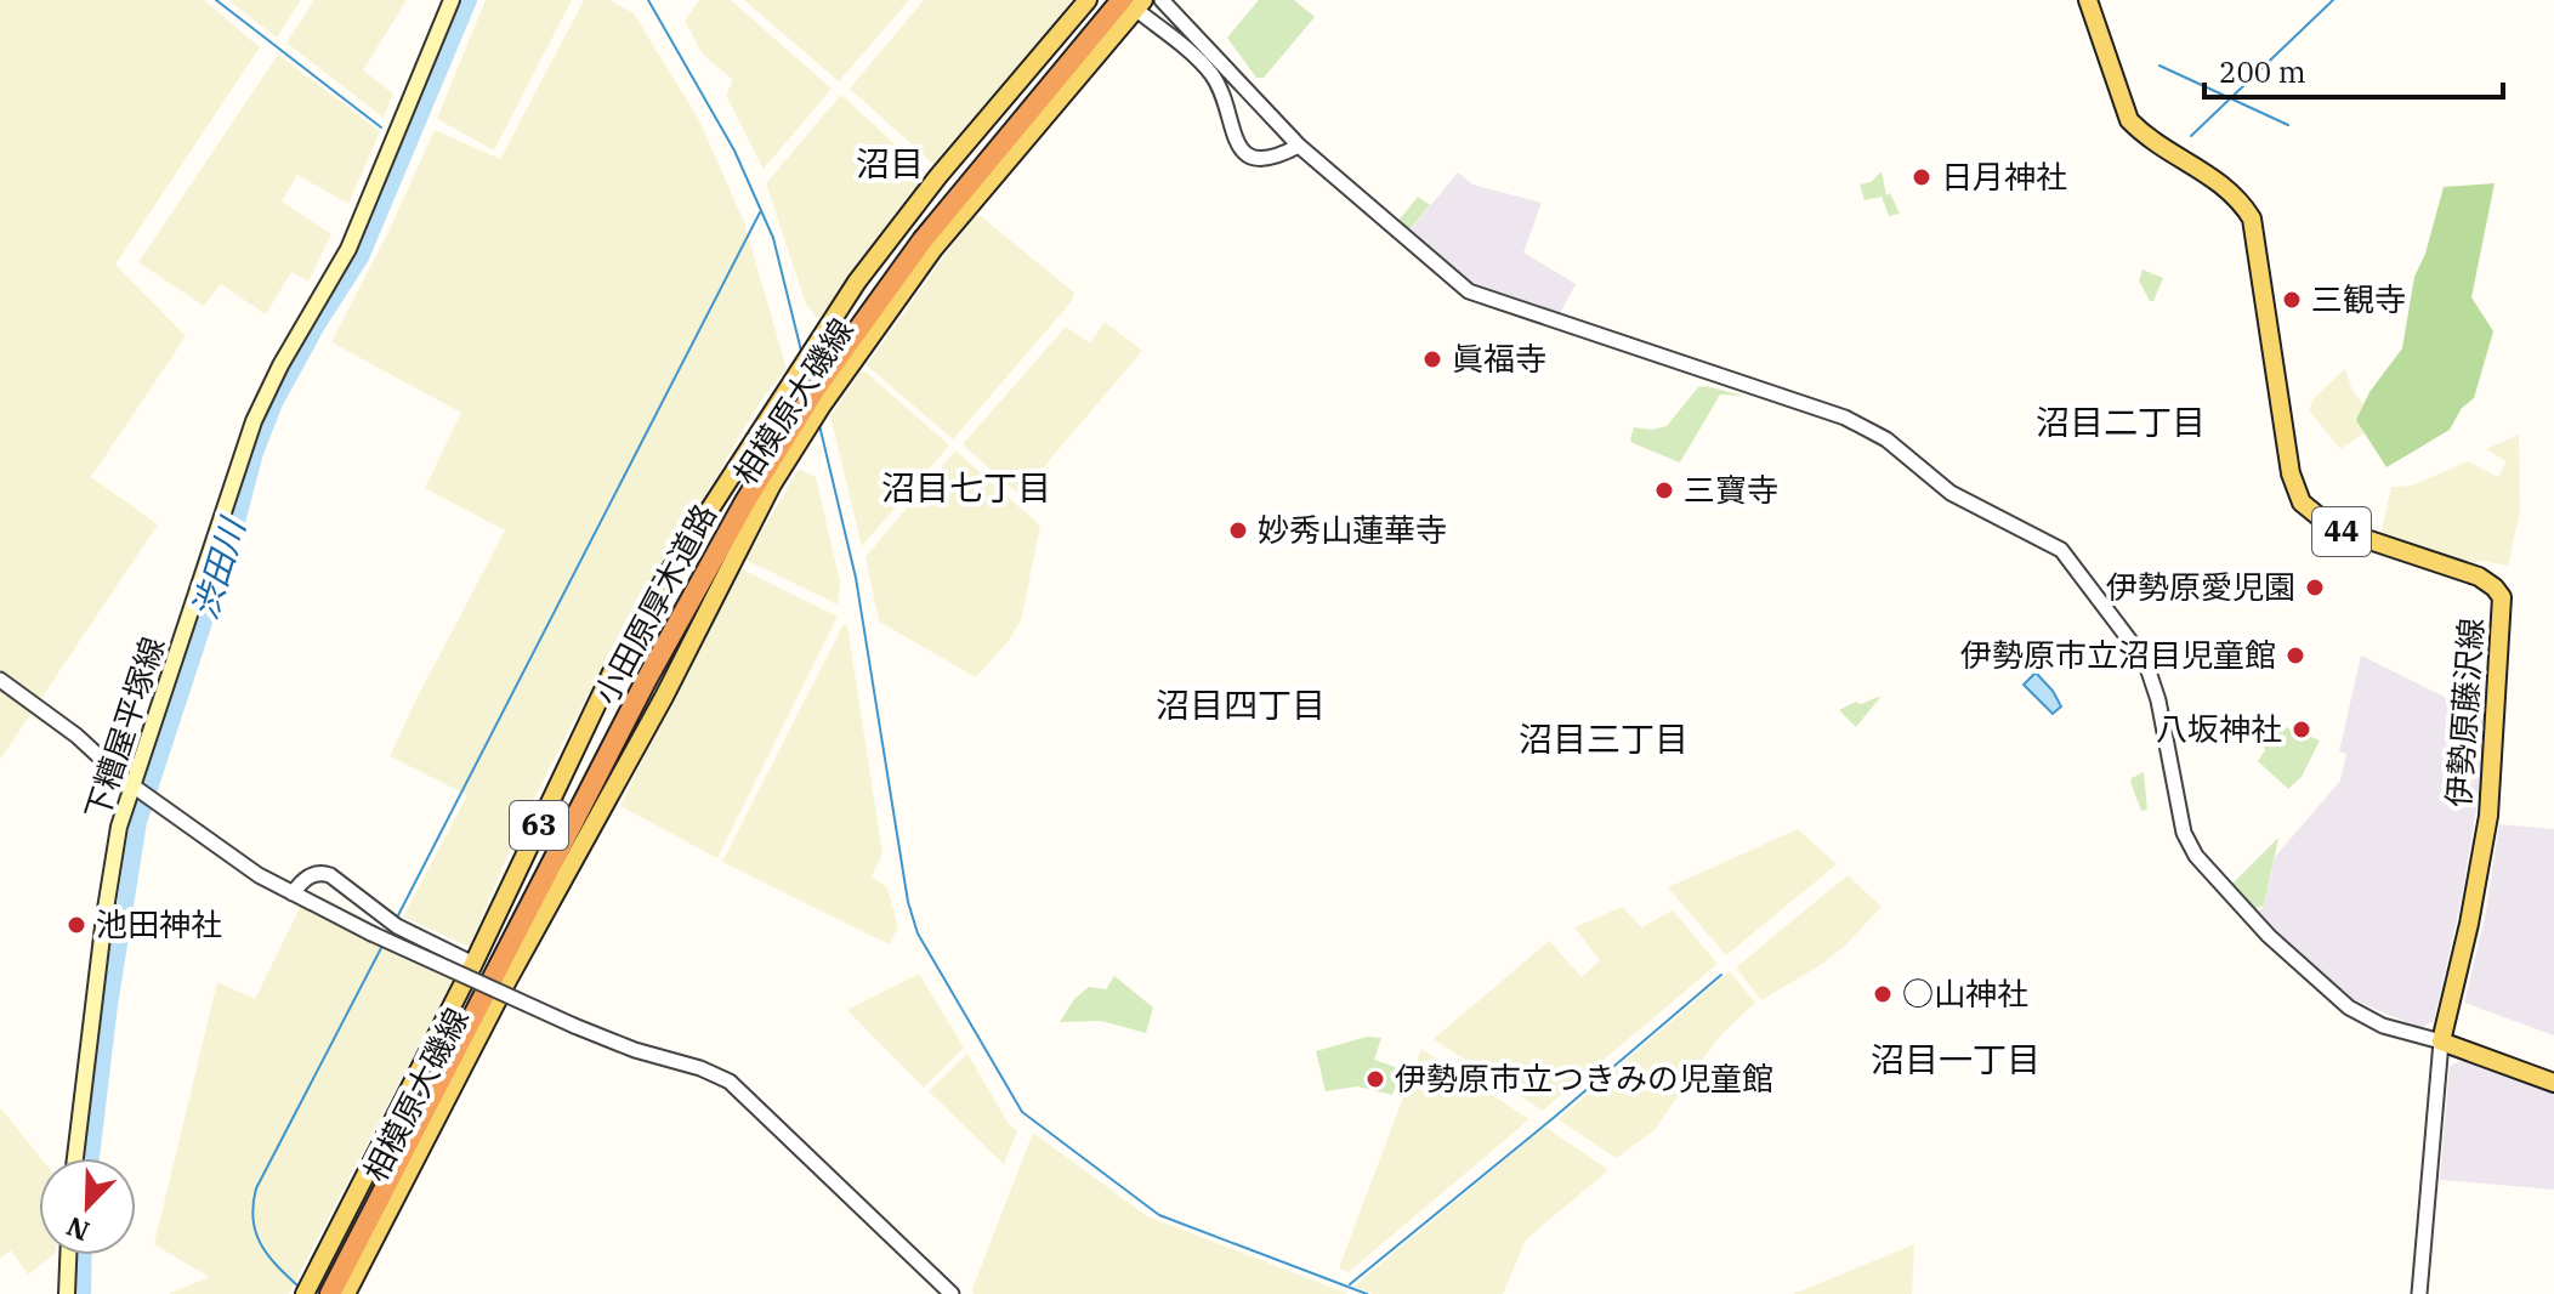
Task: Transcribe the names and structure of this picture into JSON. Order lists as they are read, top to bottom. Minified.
{"streets":{"highway":["小田原厚木道路"],"main road":["相模原大磯線","44","伊勢原藤沢線","下糟屋平塚線","63"]},"crossings":[["相模原大磯線","小田原厚木道路"]],"districts":["沼目","沼目二丁目","沼目七丁目","沼目四丁目","沼目三丁目","沼目一丁目"],"water":["渋田川"],"places":["日月神社","三観寺","眞福寺","三寶寺","妙秀山蓮華寺","伊勢原愛児園","伊勢原市立沼目児童館","八坂神社","池田神社","○山神社","伊勢原市立つきみの児童館"],"scale_bar":"200 m","north":"bottom left"}
